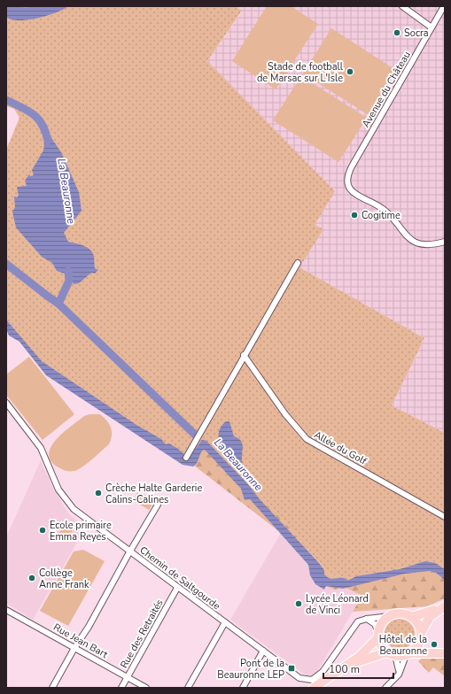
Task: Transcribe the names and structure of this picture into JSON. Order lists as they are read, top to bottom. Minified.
{"streets":{"street":["Avenue du Château","Allée du Golf","Chemin de Saltgourde","Rue des Retraités","Rue Jean Bart"]},"crossings":[["Chemin de Saltgourde","Rue des Retraités"],["Rue des Retraités","Rue Jean Bart"]],"water":["La Beauronne"],"places":{"other":["Socra","Stade de football de Marsac sur L'Isle","Cogitime","Crèche Halte Garderie Calins-Calines","Ecole primaire Emma Reyes","Collège Anne Frank","Lycée Léonard de Vinci","Hôtel de la Beauronne"],"transit":["Pont de la Beauronne LEP"]},"scale_bar":"100 m"}
